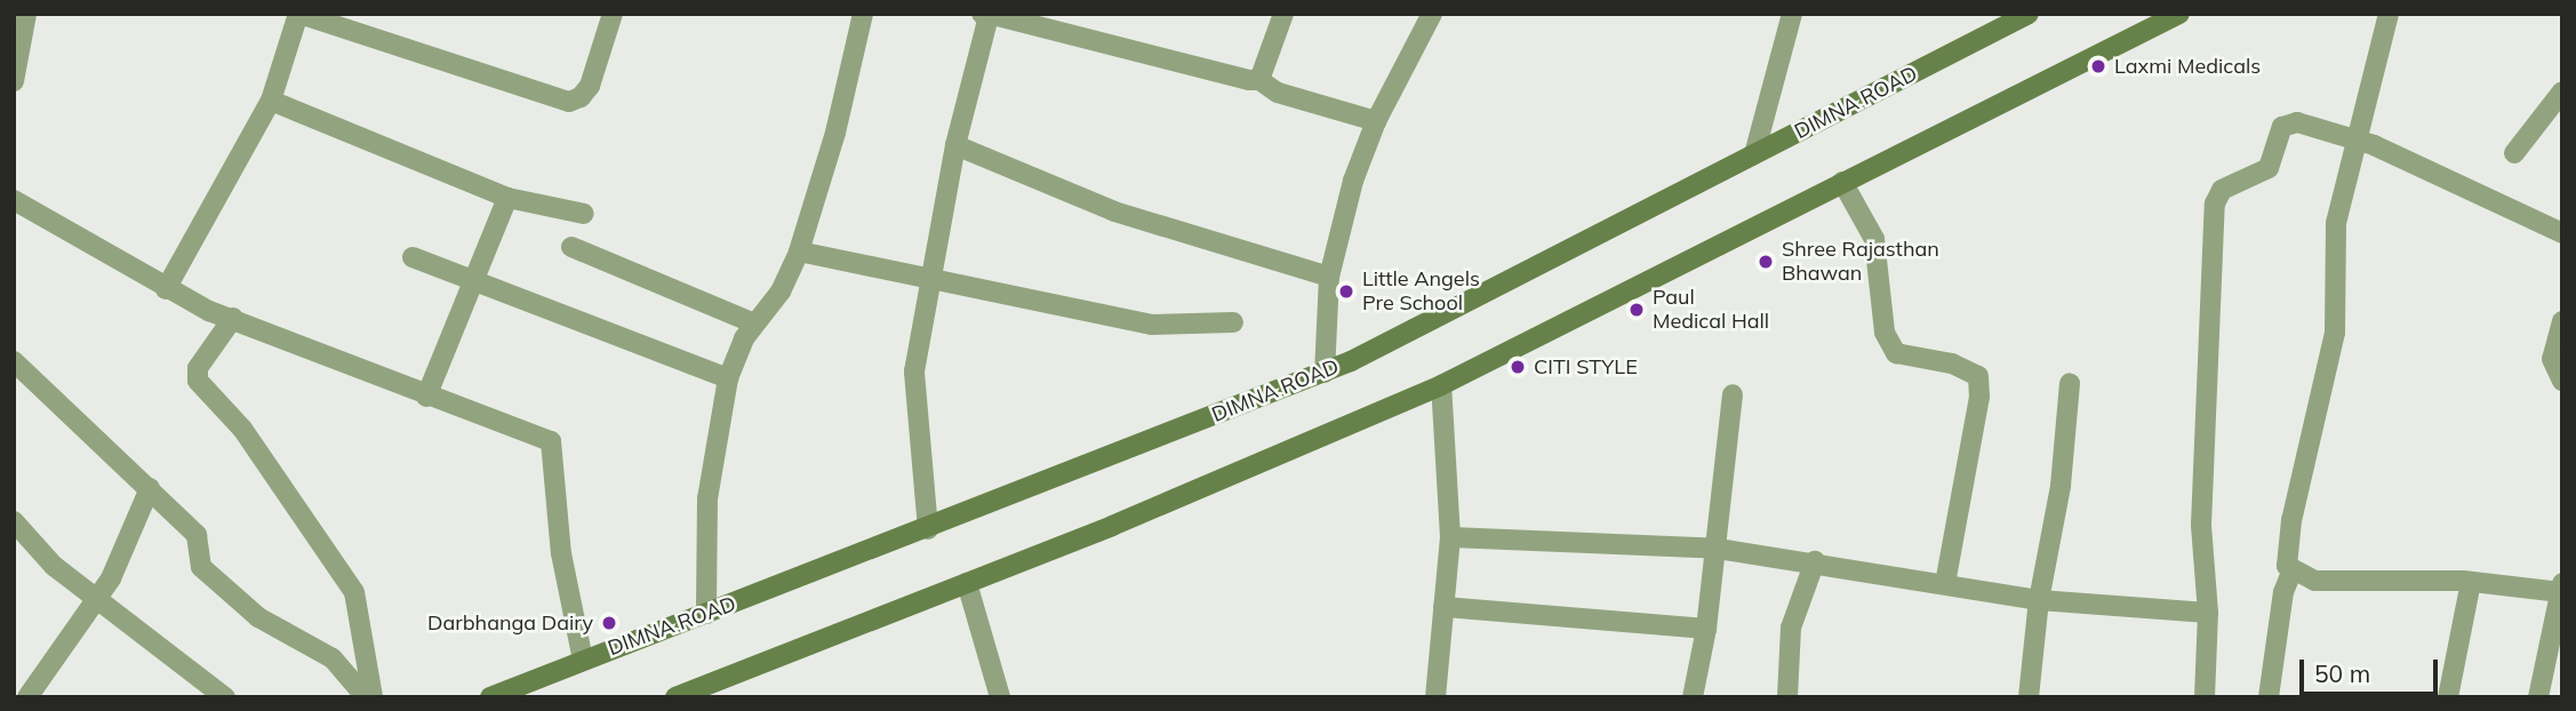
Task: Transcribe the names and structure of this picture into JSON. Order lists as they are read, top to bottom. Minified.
{"streets":{"street":["DIMNA ROAD"]},"places":["Laxmi Medicals","Shree Rajasthan Bhawan","Little Angels Pre School","Paul Medical Hall","CITI STYLE","Darbhanga Dairy"],"scale_bar":"50 m"}
